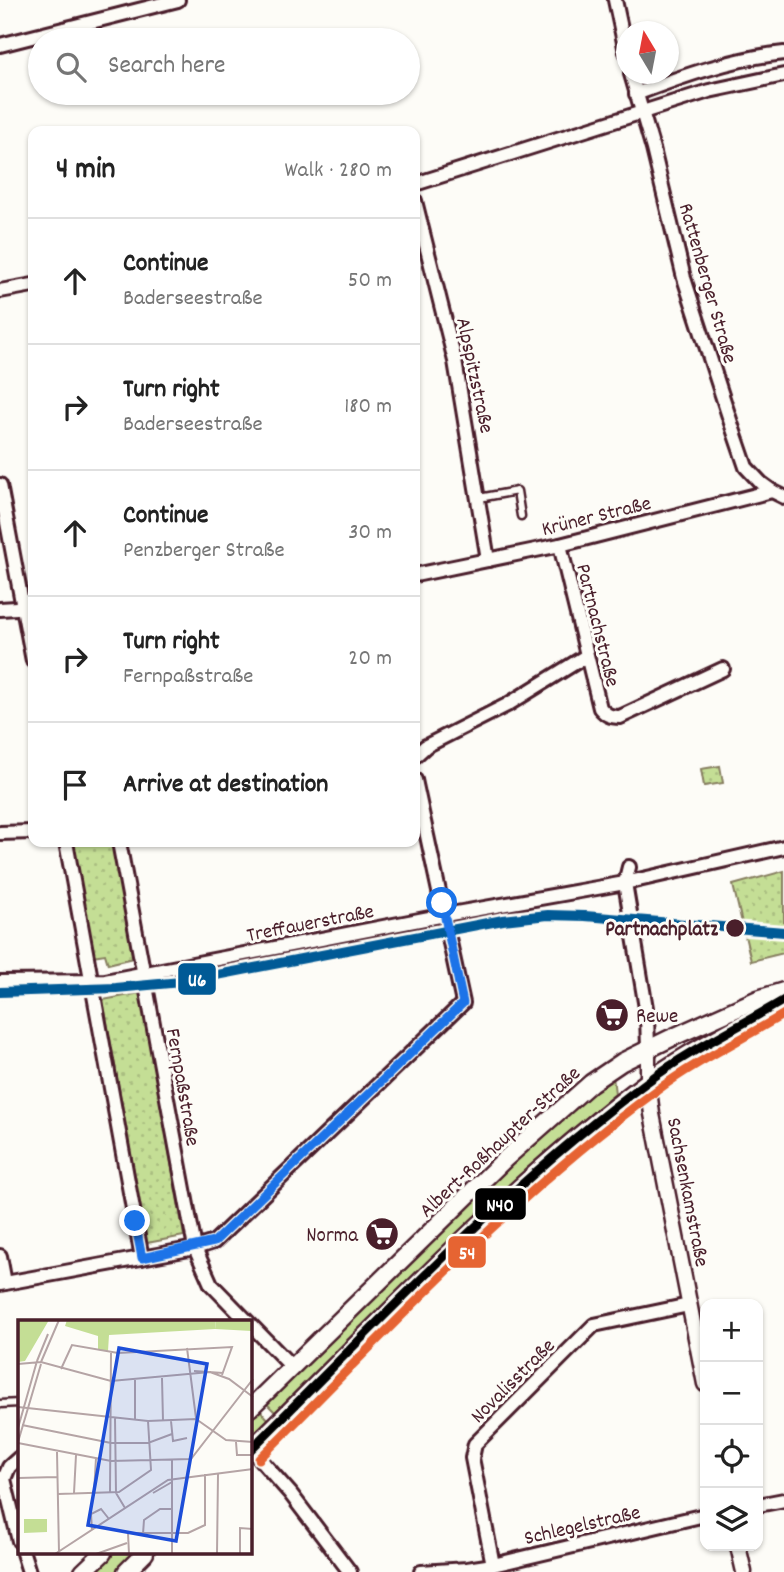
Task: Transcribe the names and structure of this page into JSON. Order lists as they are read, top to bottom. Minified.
{"streets":{"main road":["Albert-Roßhaupter-Straße"],"street":["Rattenberger Straße","Alpspitzstraße","Krüner Straße","Partnachstraße","Treffauerstraße","Fernpaßstraße","Sachsenkamstraße","Novalisstraße","Schlegelstraße"]},"crossings":[["Rattenberger Straße","Krüner Straße"],["Alpspitzstraße","Krüner Straße"],["Krüner Straße","Partnachstraße"],["Treffauerstraße","Fernpaßstraße"],["Fernpaßstraße","Albert-Roßhaupter-Straße"],["Albert-Roßhaupter-Straße","Sachsenkamstraße"],["Sachsenkamstraße","Novalisstraße"],["Novalisstraße","Schlegelstraße"]],"places":{"other":["Partnachplatz"],"supermarket":["Rewe","Norma"]},"lines":["transit line U6","transit line N40","transit line 54"],"north":"top","page":{"search":"Search here","heading":["4 min","Walk · 280 m"],"list":[["Continue","Baderseestraße","50 m"],["Turn right","Baderseestraße","180 m"],["Continue","Penzberger Straße","30 m"],["Turn right","Fernpaßstraße","20 m"],"Arrive at destination"],"map_buttons":["+","−"]}}
